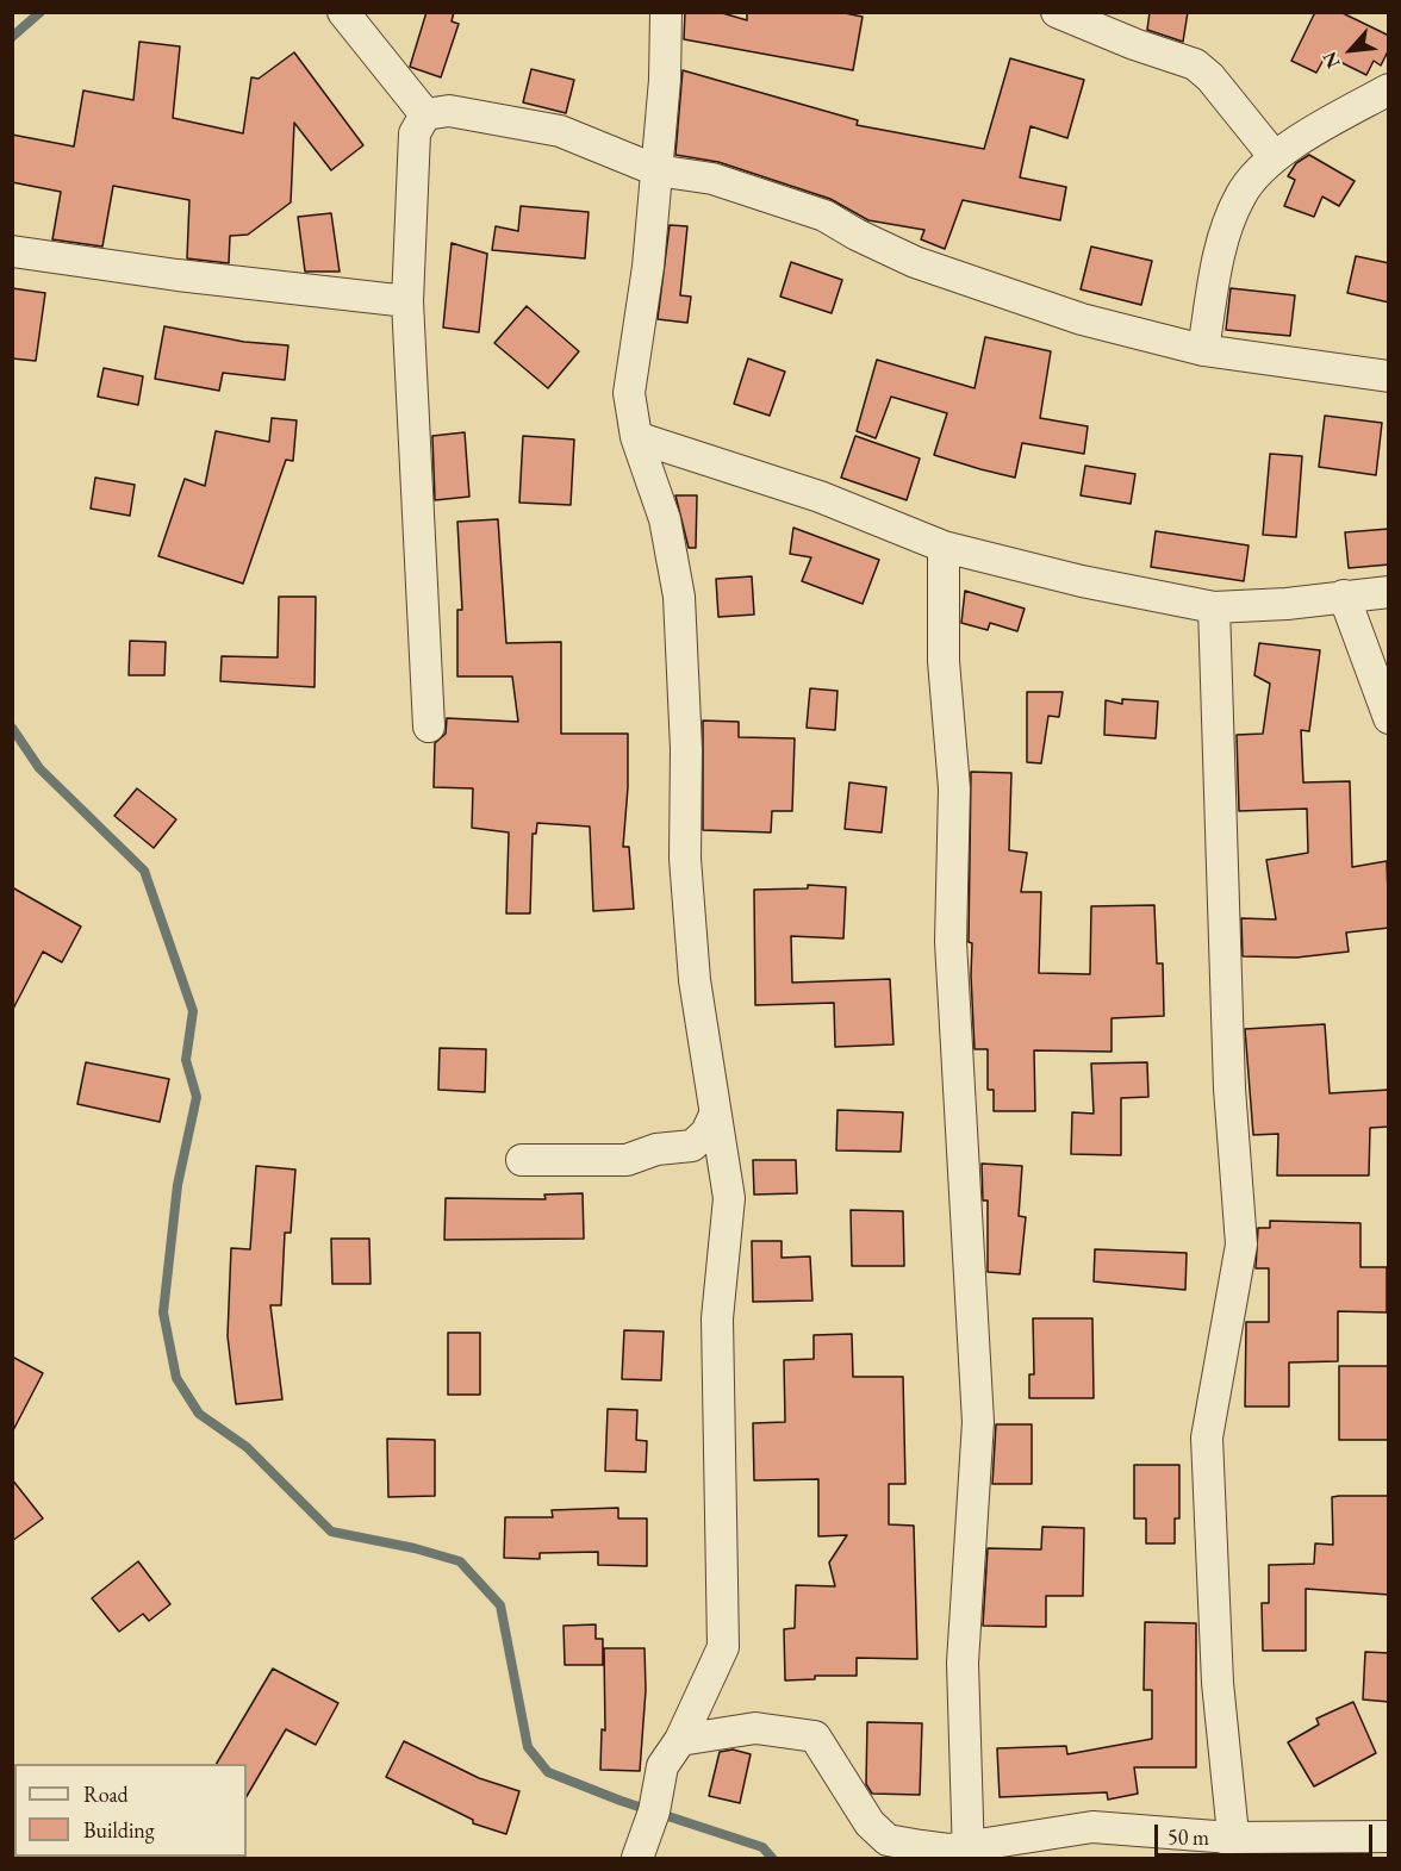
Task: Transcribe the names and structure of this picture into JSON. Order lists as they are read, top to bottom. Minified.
{"legend":["Road","Building"],"scale_bar":"50 m","north":"bottom left"}
